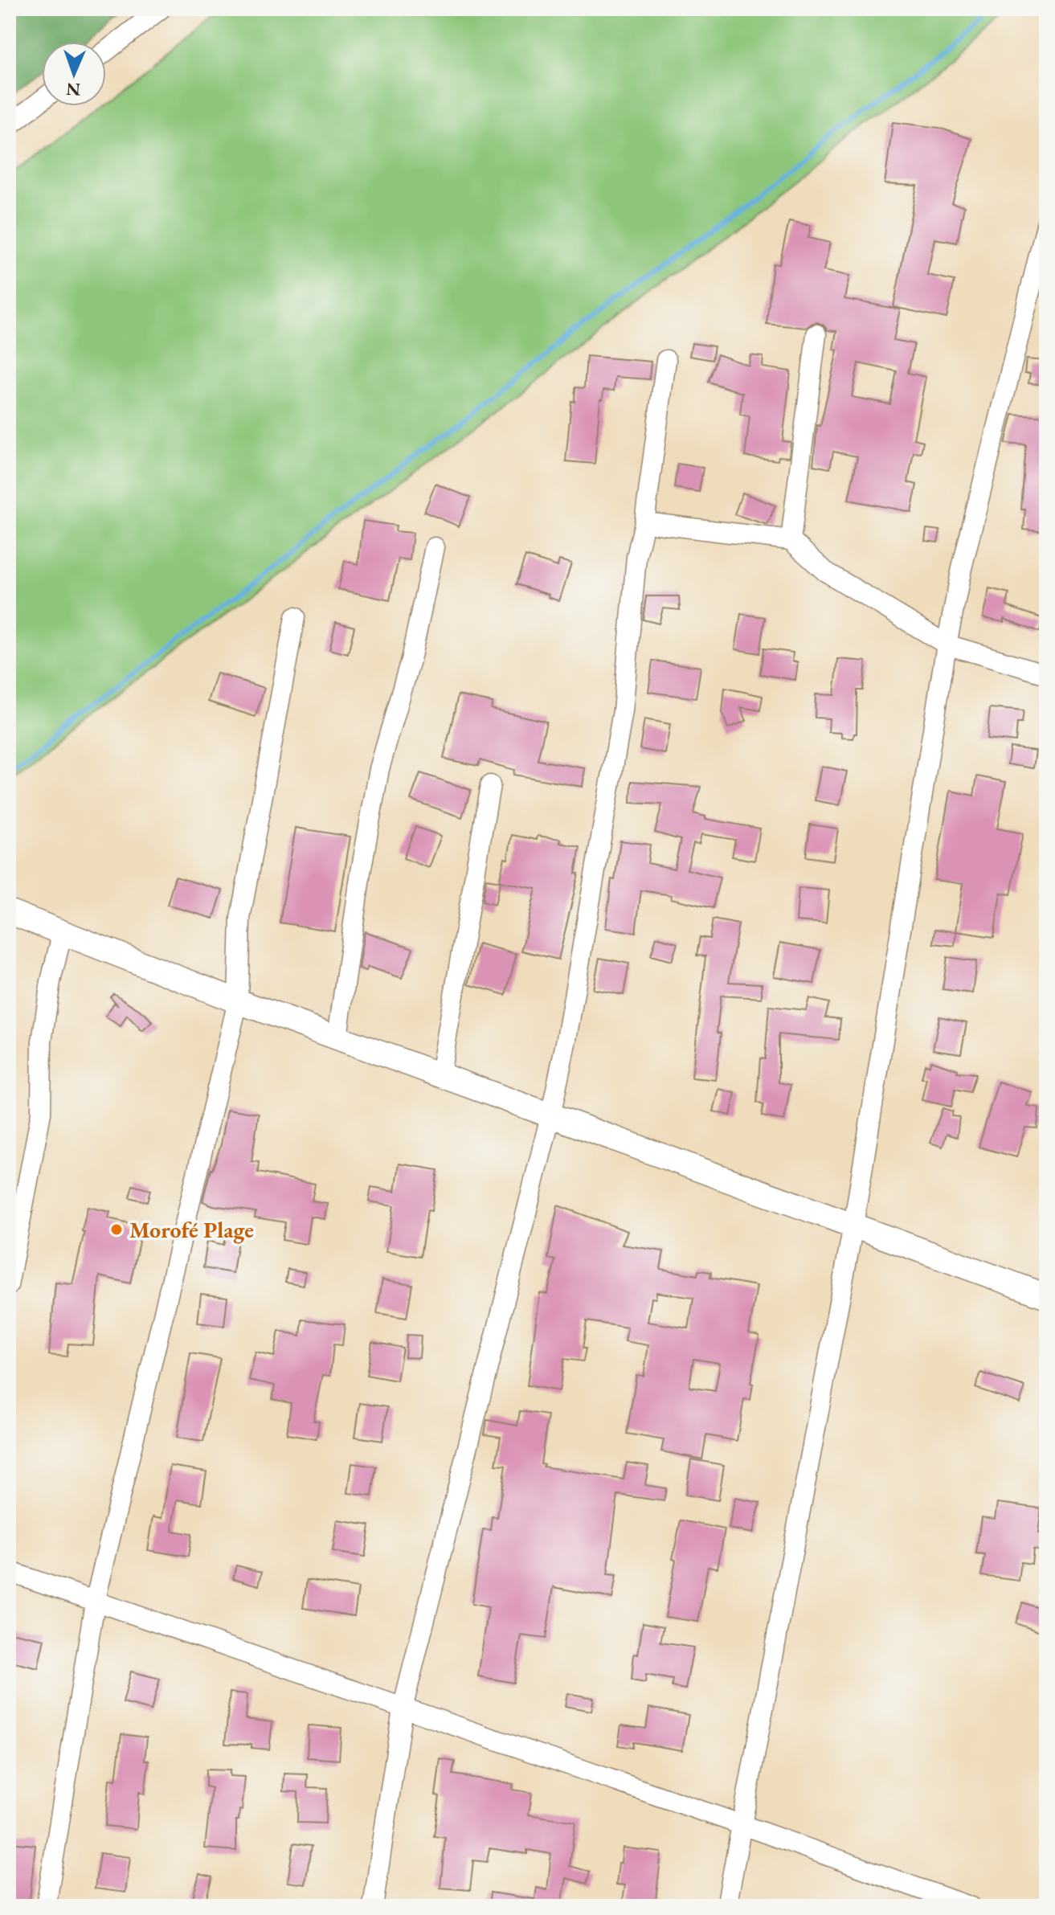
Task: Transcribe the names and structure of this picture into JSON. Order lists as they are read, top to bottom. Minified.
{"places":["Morofé Plage"],"north":"bottom"}
